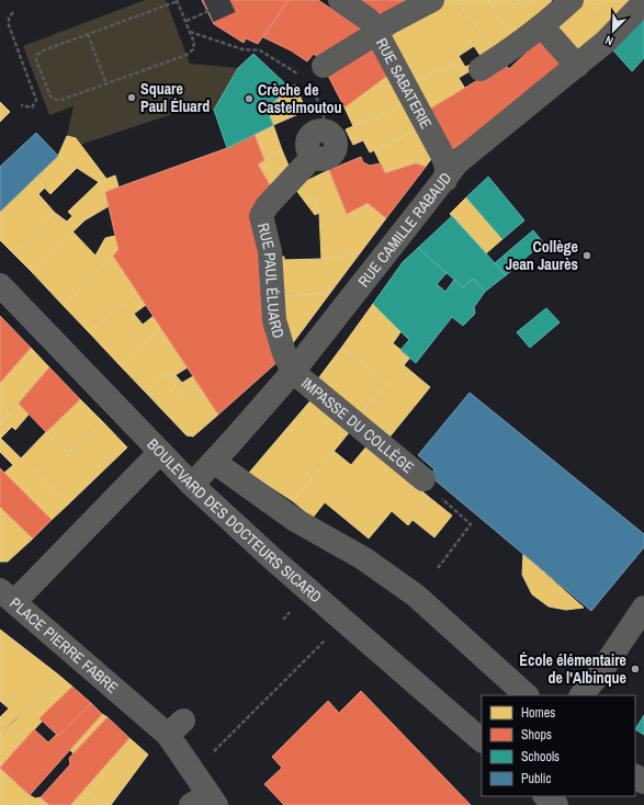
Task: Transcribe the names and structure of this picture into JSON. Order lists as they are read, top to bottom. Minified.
{"streets":{"main road":["BOULEVARD DES DOCTEURS SICARD"],"street":["RUE SABATERIE","RUE CAMILLE RABAUD","RUE PAUL ÉLUARD","IMPASSE DU COLLÈGE","PLACE PIERRE FABRE"]},"crossings":[["RUE SABATERIE","RUE CAMILLE RABAUD"],["RUE CAMILLE RABAUD","RUE PAUL ÉLUARD"],["RUE CAMILLE RABAUD","IMPASSE DU COLLÈGE"],["RUE CAMILLE RABAUD","BOULEVARD DES DOCTEURS SICARD"],["RUE PAUL ÉLUARD","IMPASSE DU COLLÈGE"],["BOULEVARD DES DOCTEURS SICARD","PLACE PIERRE FABRE"]],"places":["Square Paul Éluard","Crèche de Castelmoutou","Collège Jean Jaurès","École élémentaire de l'Albinque"],"legend":["Homes","Shops","Schools","Public"],"north":"bottom left"}
